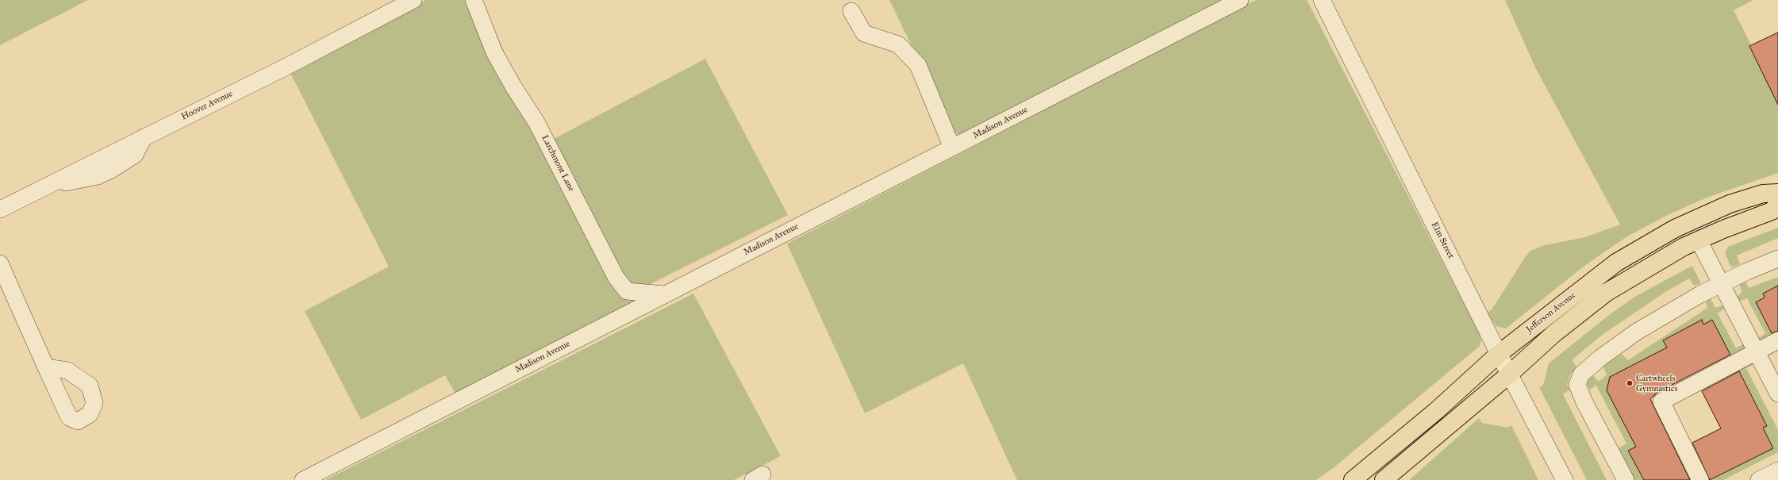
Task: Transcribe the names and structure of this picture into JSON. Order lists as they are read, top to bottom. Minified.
{"streets":{"main road":["Jefferson Avenue"],"street":["Hoover Avenue","Madison Avenue","Larchmont Lane","Elm Street"]},"crossings":[["Madison Avenue","Larchmont Lane"],["Elm Street","Jefferson Avenue"]],"places":["Cartwheels Gymnastics"]}
